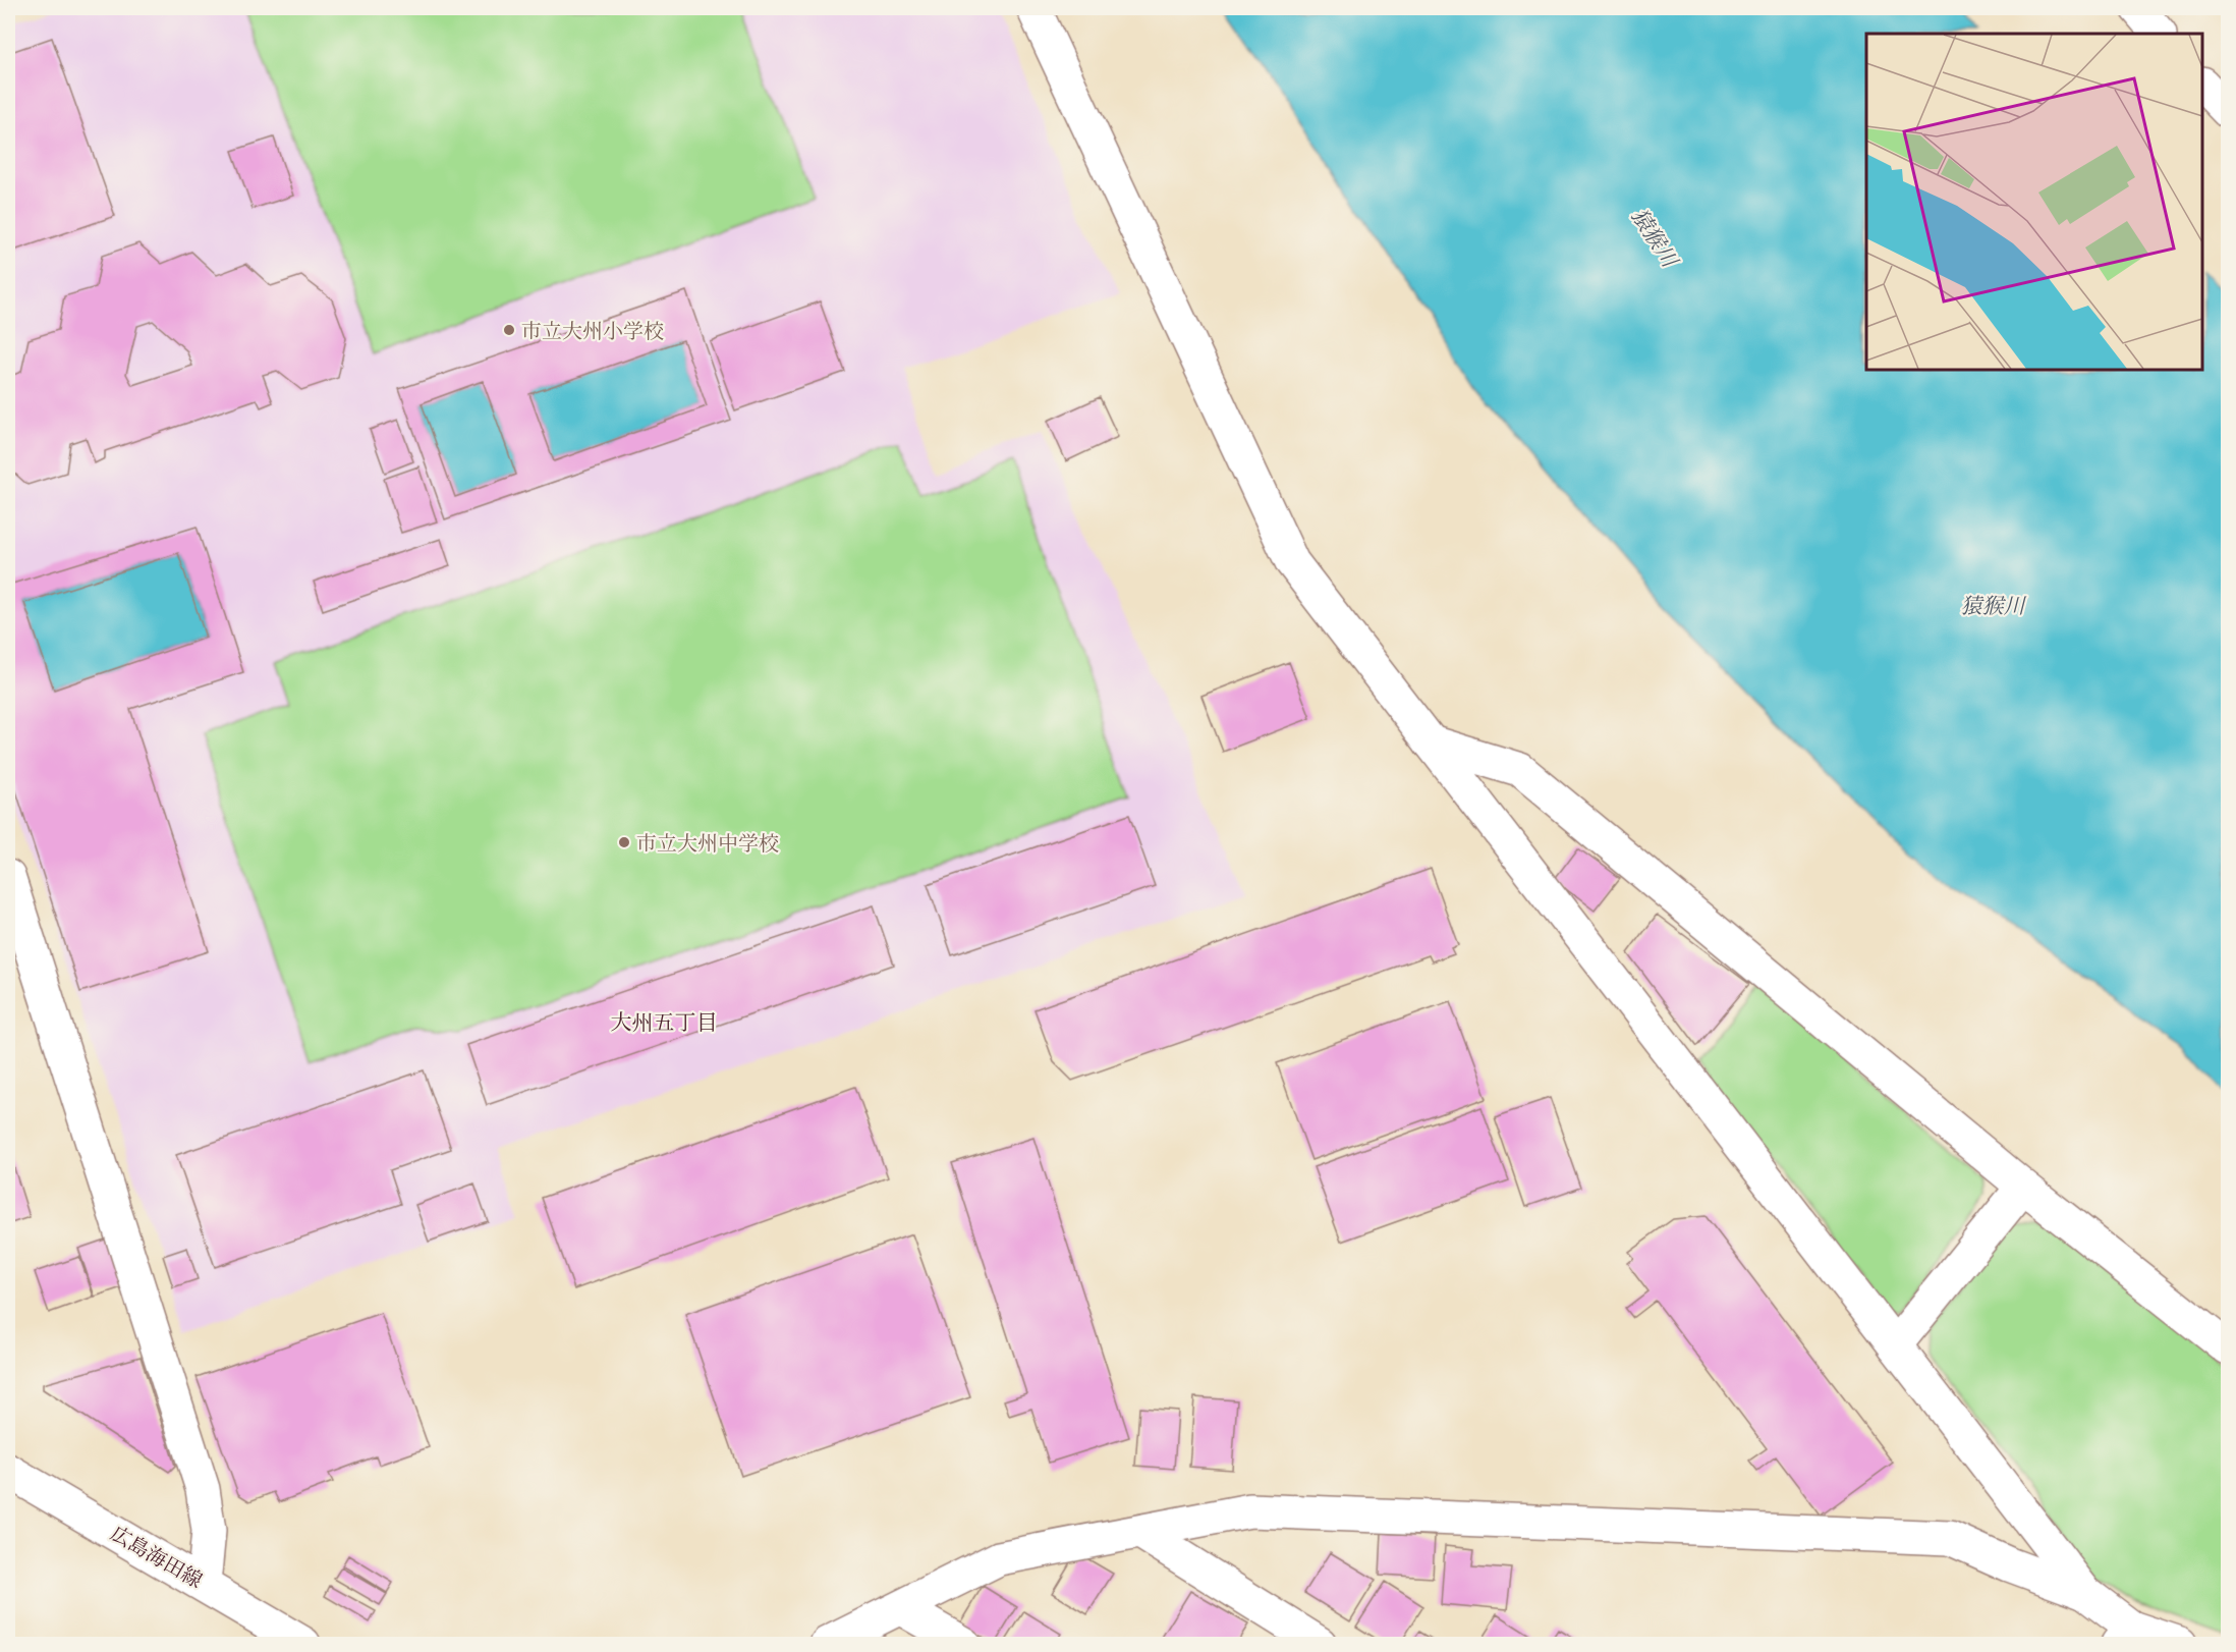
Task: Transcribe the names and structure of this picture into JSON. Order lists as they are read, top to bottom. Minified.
{"streets":{"street":["広島海田線"]},"districts":["大州五丁目"],"water":["猿猴川"],"places":["市立大州小学校","市立大州中学校"]}
